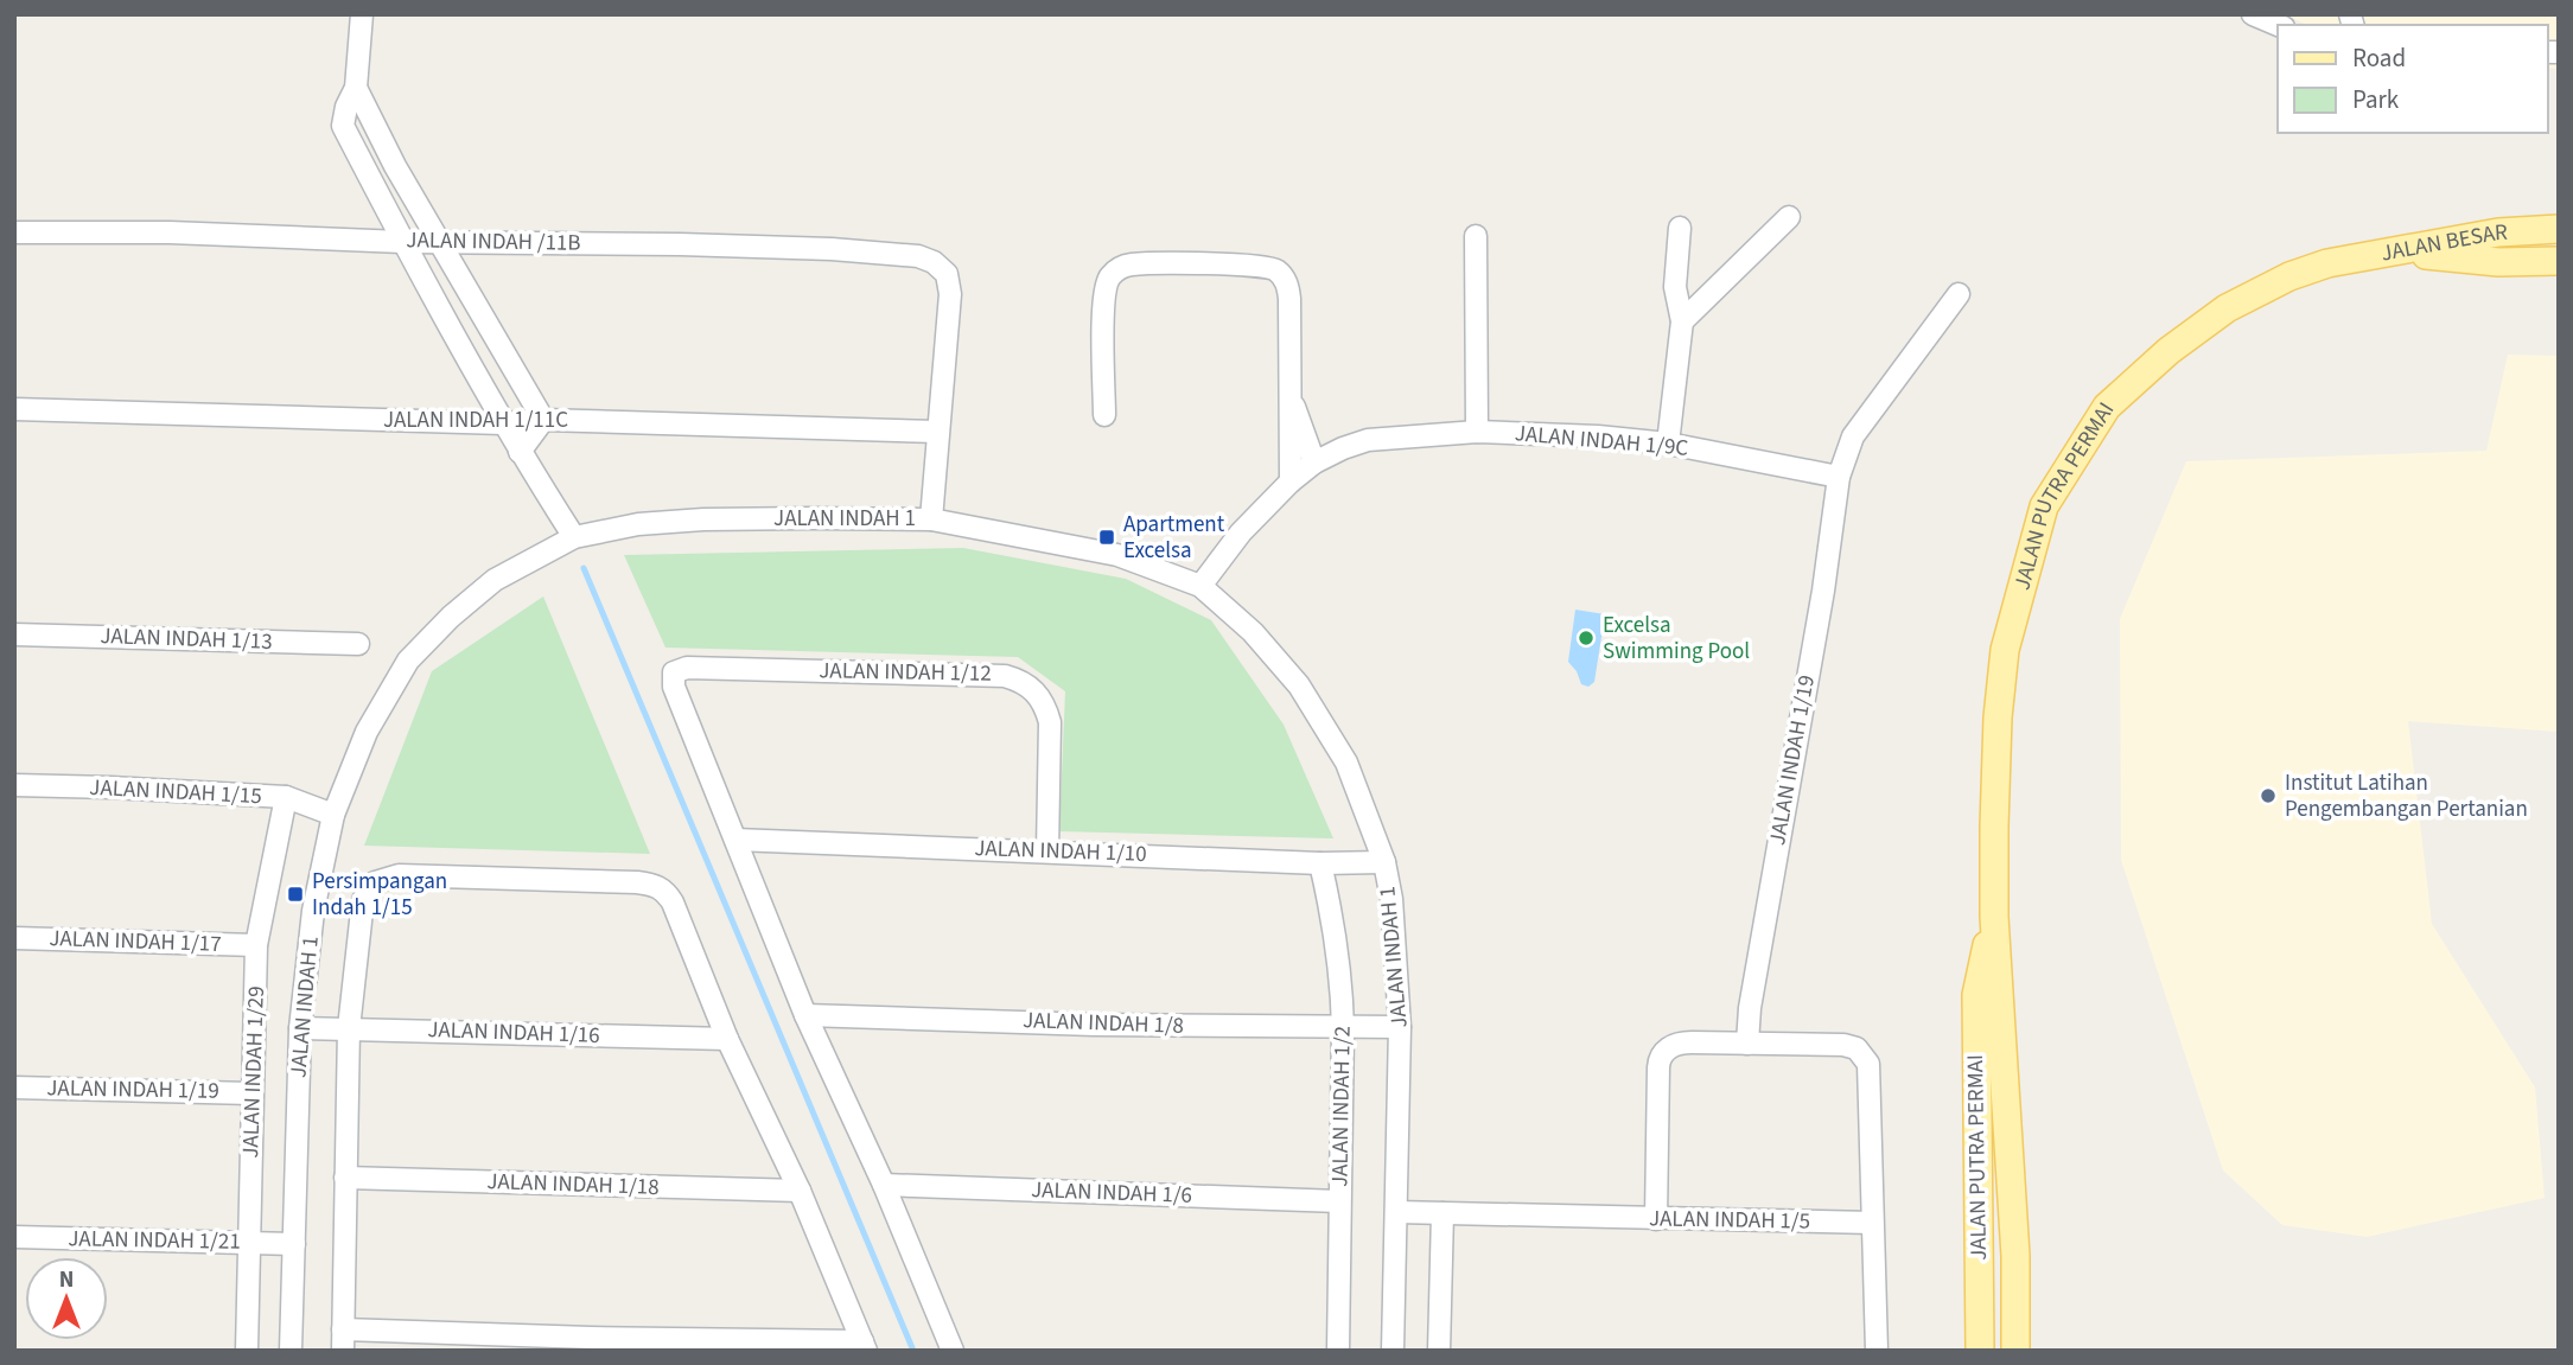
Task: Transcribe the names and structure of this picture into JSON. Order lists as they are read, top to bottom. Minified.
{"streets":{"main road":["JALAN BESAR","JALAN PUTRA PERMAI"],"street":["JALAN INDAH /11B","JALAN INDAH 1/11C","JALAN INDAH 1/9C","JALAN INDAH 1","JALAN INDAH 1/13","JALAN INDAH 1/12","JALAN INDAH 1/19","JALAN INDAH 1/15","JALAN INDAH 1/10","JALAN INDAH 1/17","JALAN INDAH 1/8","JALAN INDAH 1/16","JALAN INDAH 1/29","JALAN INDAH 1/2","JALAN INDAH 1/18","JALAN INDAH 1/6","JALAN INDAH 1/5","JALAN INDAH 1/21"]},"crossings":[["JALAN INDAH /11B","JALAN INDAH 1/11C"],["JALAN BESAR","JALAN PUTRA PERMAI"],["JALAN INDAH 1/9C","JALAN INDAH 1"],["JALAN INDAH 1/9C","JALAN INDAH 1/19"],["JALAN INDAH 1","JALAN INDAH 1/15"],["JALAN INDAH 1","JALAN INDAH 1/10"],["JALAN INDAH 1","JALAN INDAH 1/8"],["JALAN INDAH 1","JALAN INDAH 1/16"],["JALAN INDAH 1","JALAN INDAH 1/5"],["JALAN INDAH 1","JALAN INDAH 1/21"],["JALAN INDAH 1/12","JALAN INDAH 1/10"],["JALAN INDAH 1/19","JALAN INDAH 1/29"],["JALAN INDAH 1/15","JALAN INDAH 1/29"],["JALAN INDAH 1/10","JALAN INDAH 1/2"],["JALAN INDAH 1/17","JALAN INDAH 1/29"],["JALAN INDAH 1/8","JALAN INDAH 1/2"],["JALAN INDAH 1/29","JALAN INDAH 1/21"],["JALAN INDAH 1/2","JALAN INDAH 1/6"]],"places":{"transit":["Apartment Excelsa","Persimpangan Indah 1/15"],"other":["Excelsa Swimming Pool","Institut Latihan Pengembangan Pertanian"]},"legend":["Road","Park"],"north":"top"}
